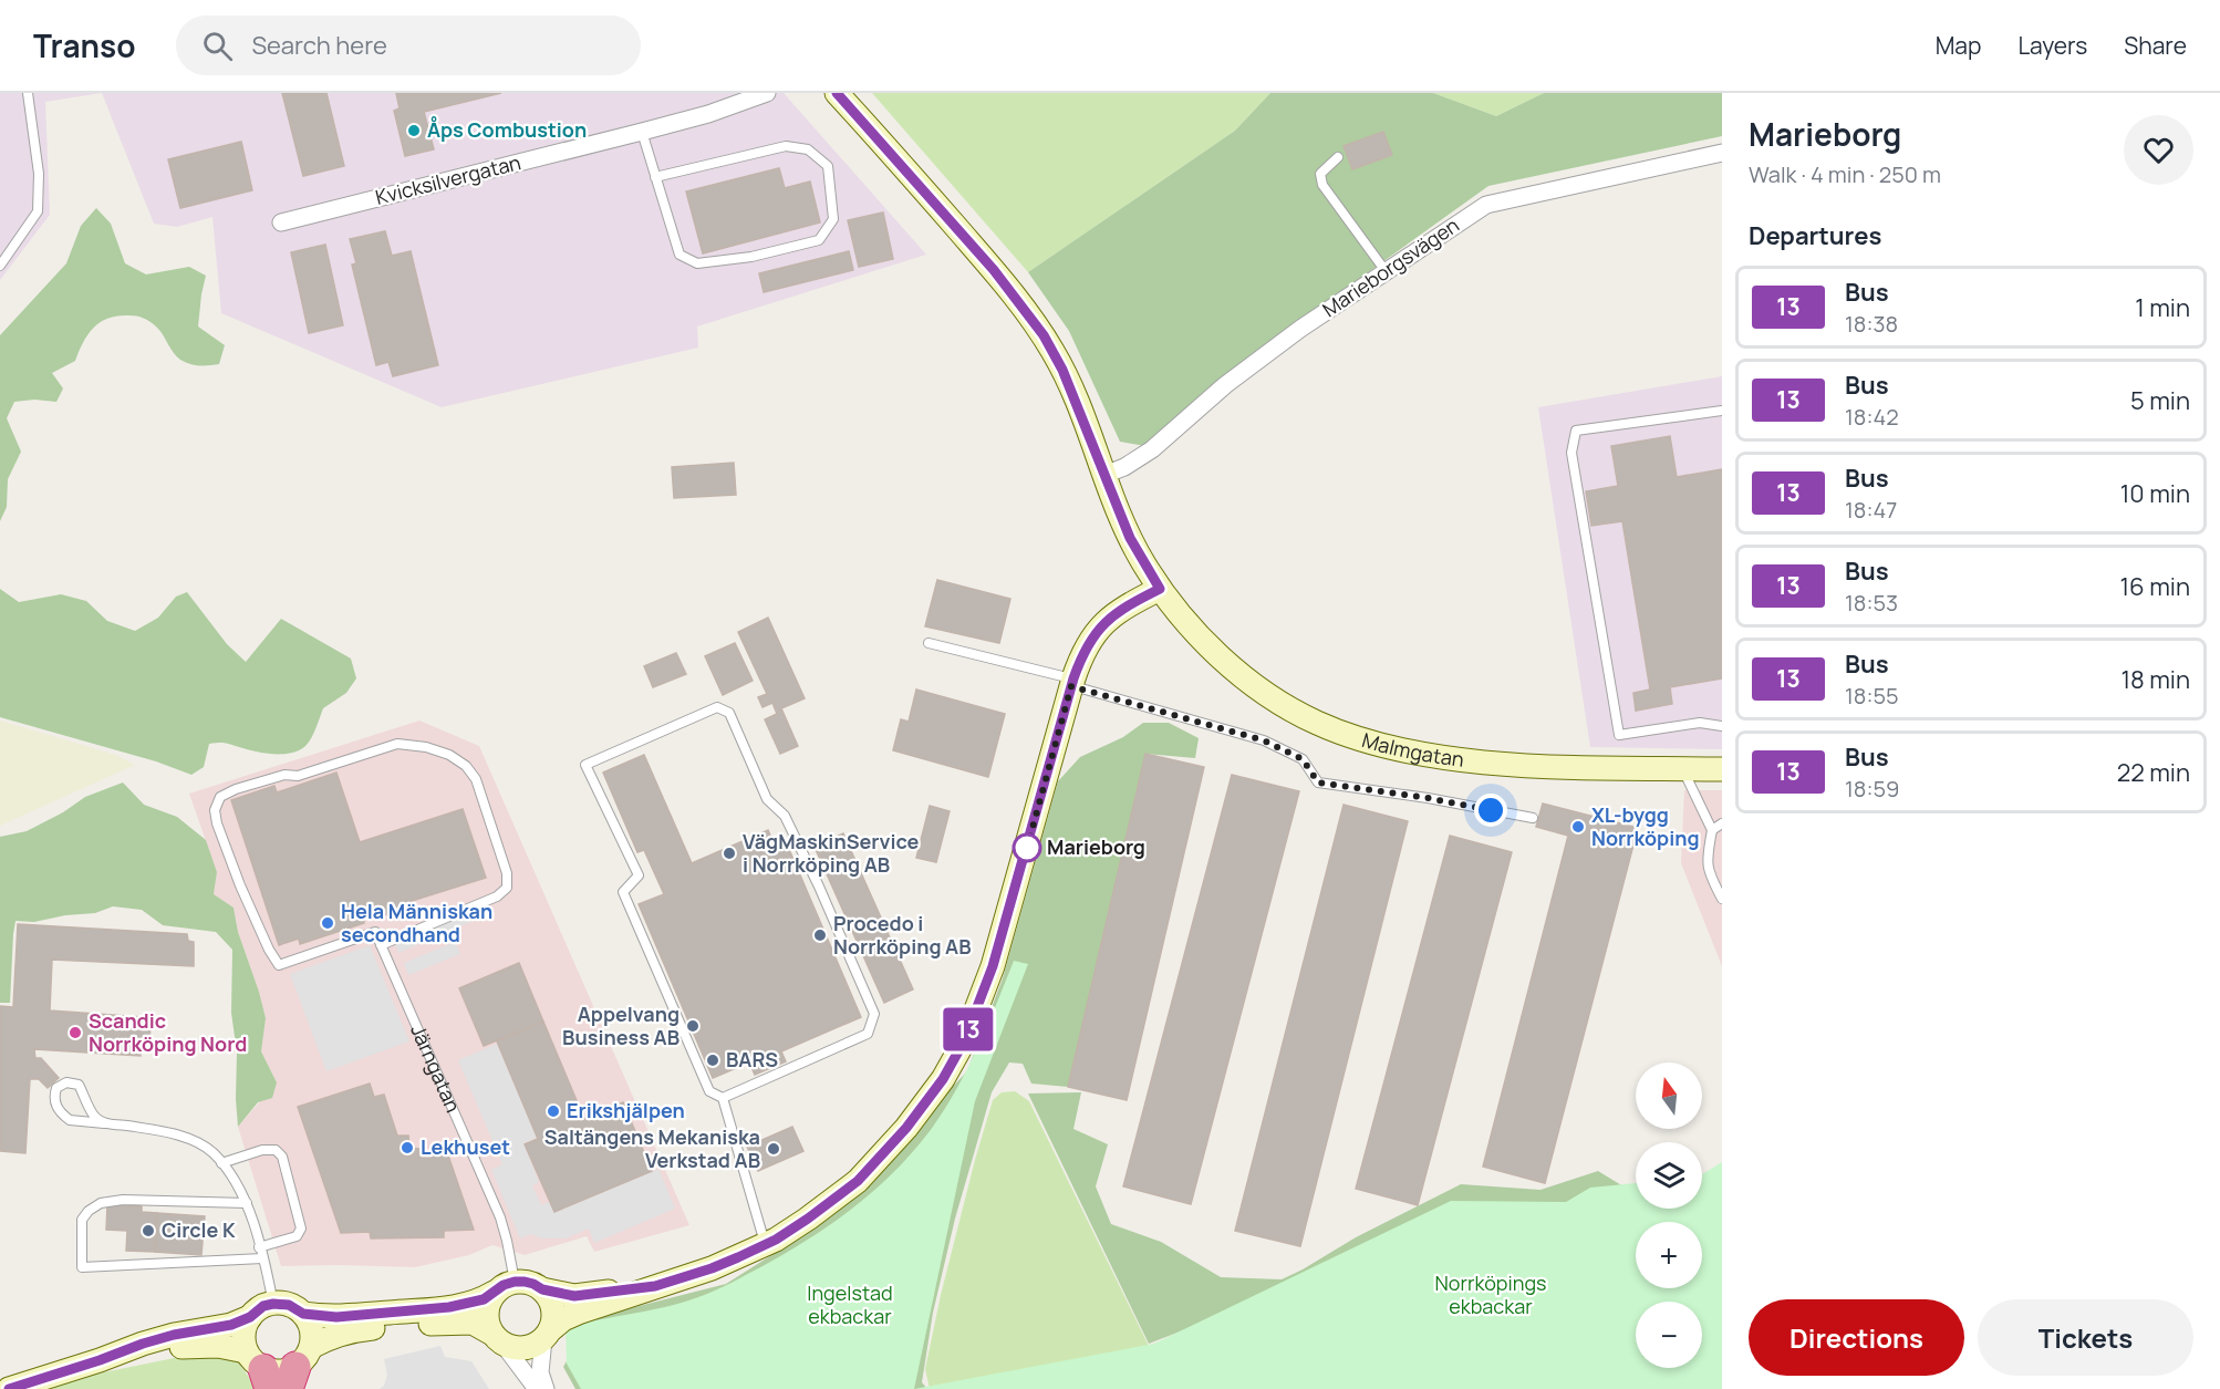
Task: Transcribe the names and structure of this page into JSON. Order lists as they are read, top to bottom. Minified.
{"streets":{"street":["Kvicksilvergatan","Marieborgsvägen","Malmgatan"],"lane":["Järngatan"]},"parks":["Norrköpings ekbackar","Ingelstad ekbackar"],"places":["Åps Combustion","XL-bygg Norrköping","Marieborg","VägMaskinService i Norrköping AB","Hela Människan secondhand","Procedo i Norrköping AB","Appelvang Business AB","Scandic Norrköping Nord","BARS","Erikshjälpen","Lekhuset","Saltängens Mekaniska Verkstad AB","Circle K"],"lines":["bus line 13"],"north":"top","page":{"header":"Transo","search":"Search here","nav":["Map","Layers","Share"],"on_map":"13","heading":[["Marieborg","Walk · 4 min · 250 m"],"Departures"],"list":[{"mark":"13","name":"Bus","note":"18:38","value":"1 min"},{"mark":"13","name":"Bus","note":"18:42","value":"5 min"},{"mark":"13","name":"Bus","note":"18:47","value":"10 min"},{"mark":"13","name":"Bus","note":"18:53","value":"16 min"},{"mark":"13","name":"Bus","note":"18:55","value":"18 min"},{"mark":"13","name":"Bus","note":"18:59","value":"22 min"}],"map_buttons":["+","−"],"buttons":["Directions","Tickets"]}}
